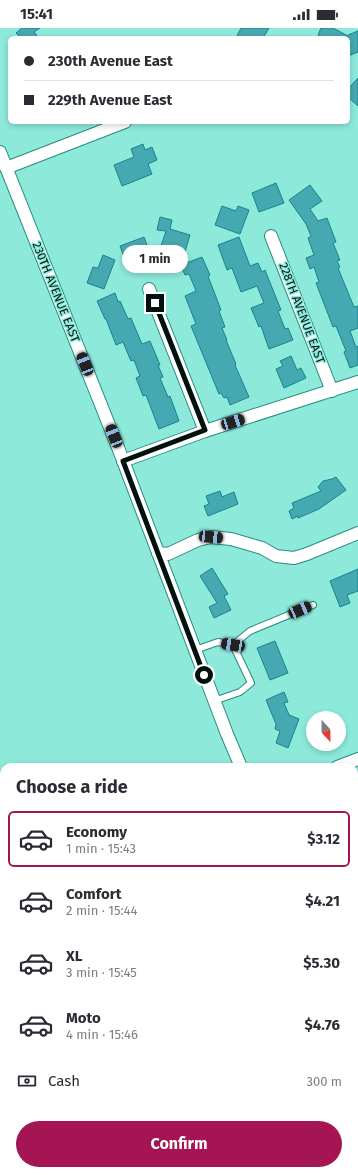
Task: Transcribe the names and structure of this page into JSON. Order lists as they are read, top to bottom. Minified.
{"streets":{"street":["230TH AVENUE EAST","228TH AVENUE EAST"]},"north":"bottom","page":{"status":"15:41","banner":["230th Avenue East","229th Avenue East"],"bubble":"1 min","heading":"Choose a ride","list":[{"name":"Economy","note":"1 min · 15:43","value":"$3.12"},{"name":"Comfort","note":"2 min · 15:44","value":"$4.21"},{"name":"XL","note":"3 min · 15:45","value":"$5.30"},{"name":"Moto","note":"4 min · 15:46","value":"$4.76"}],"pay":["Cash","300 m"],"buttons":"Confirm"}}
